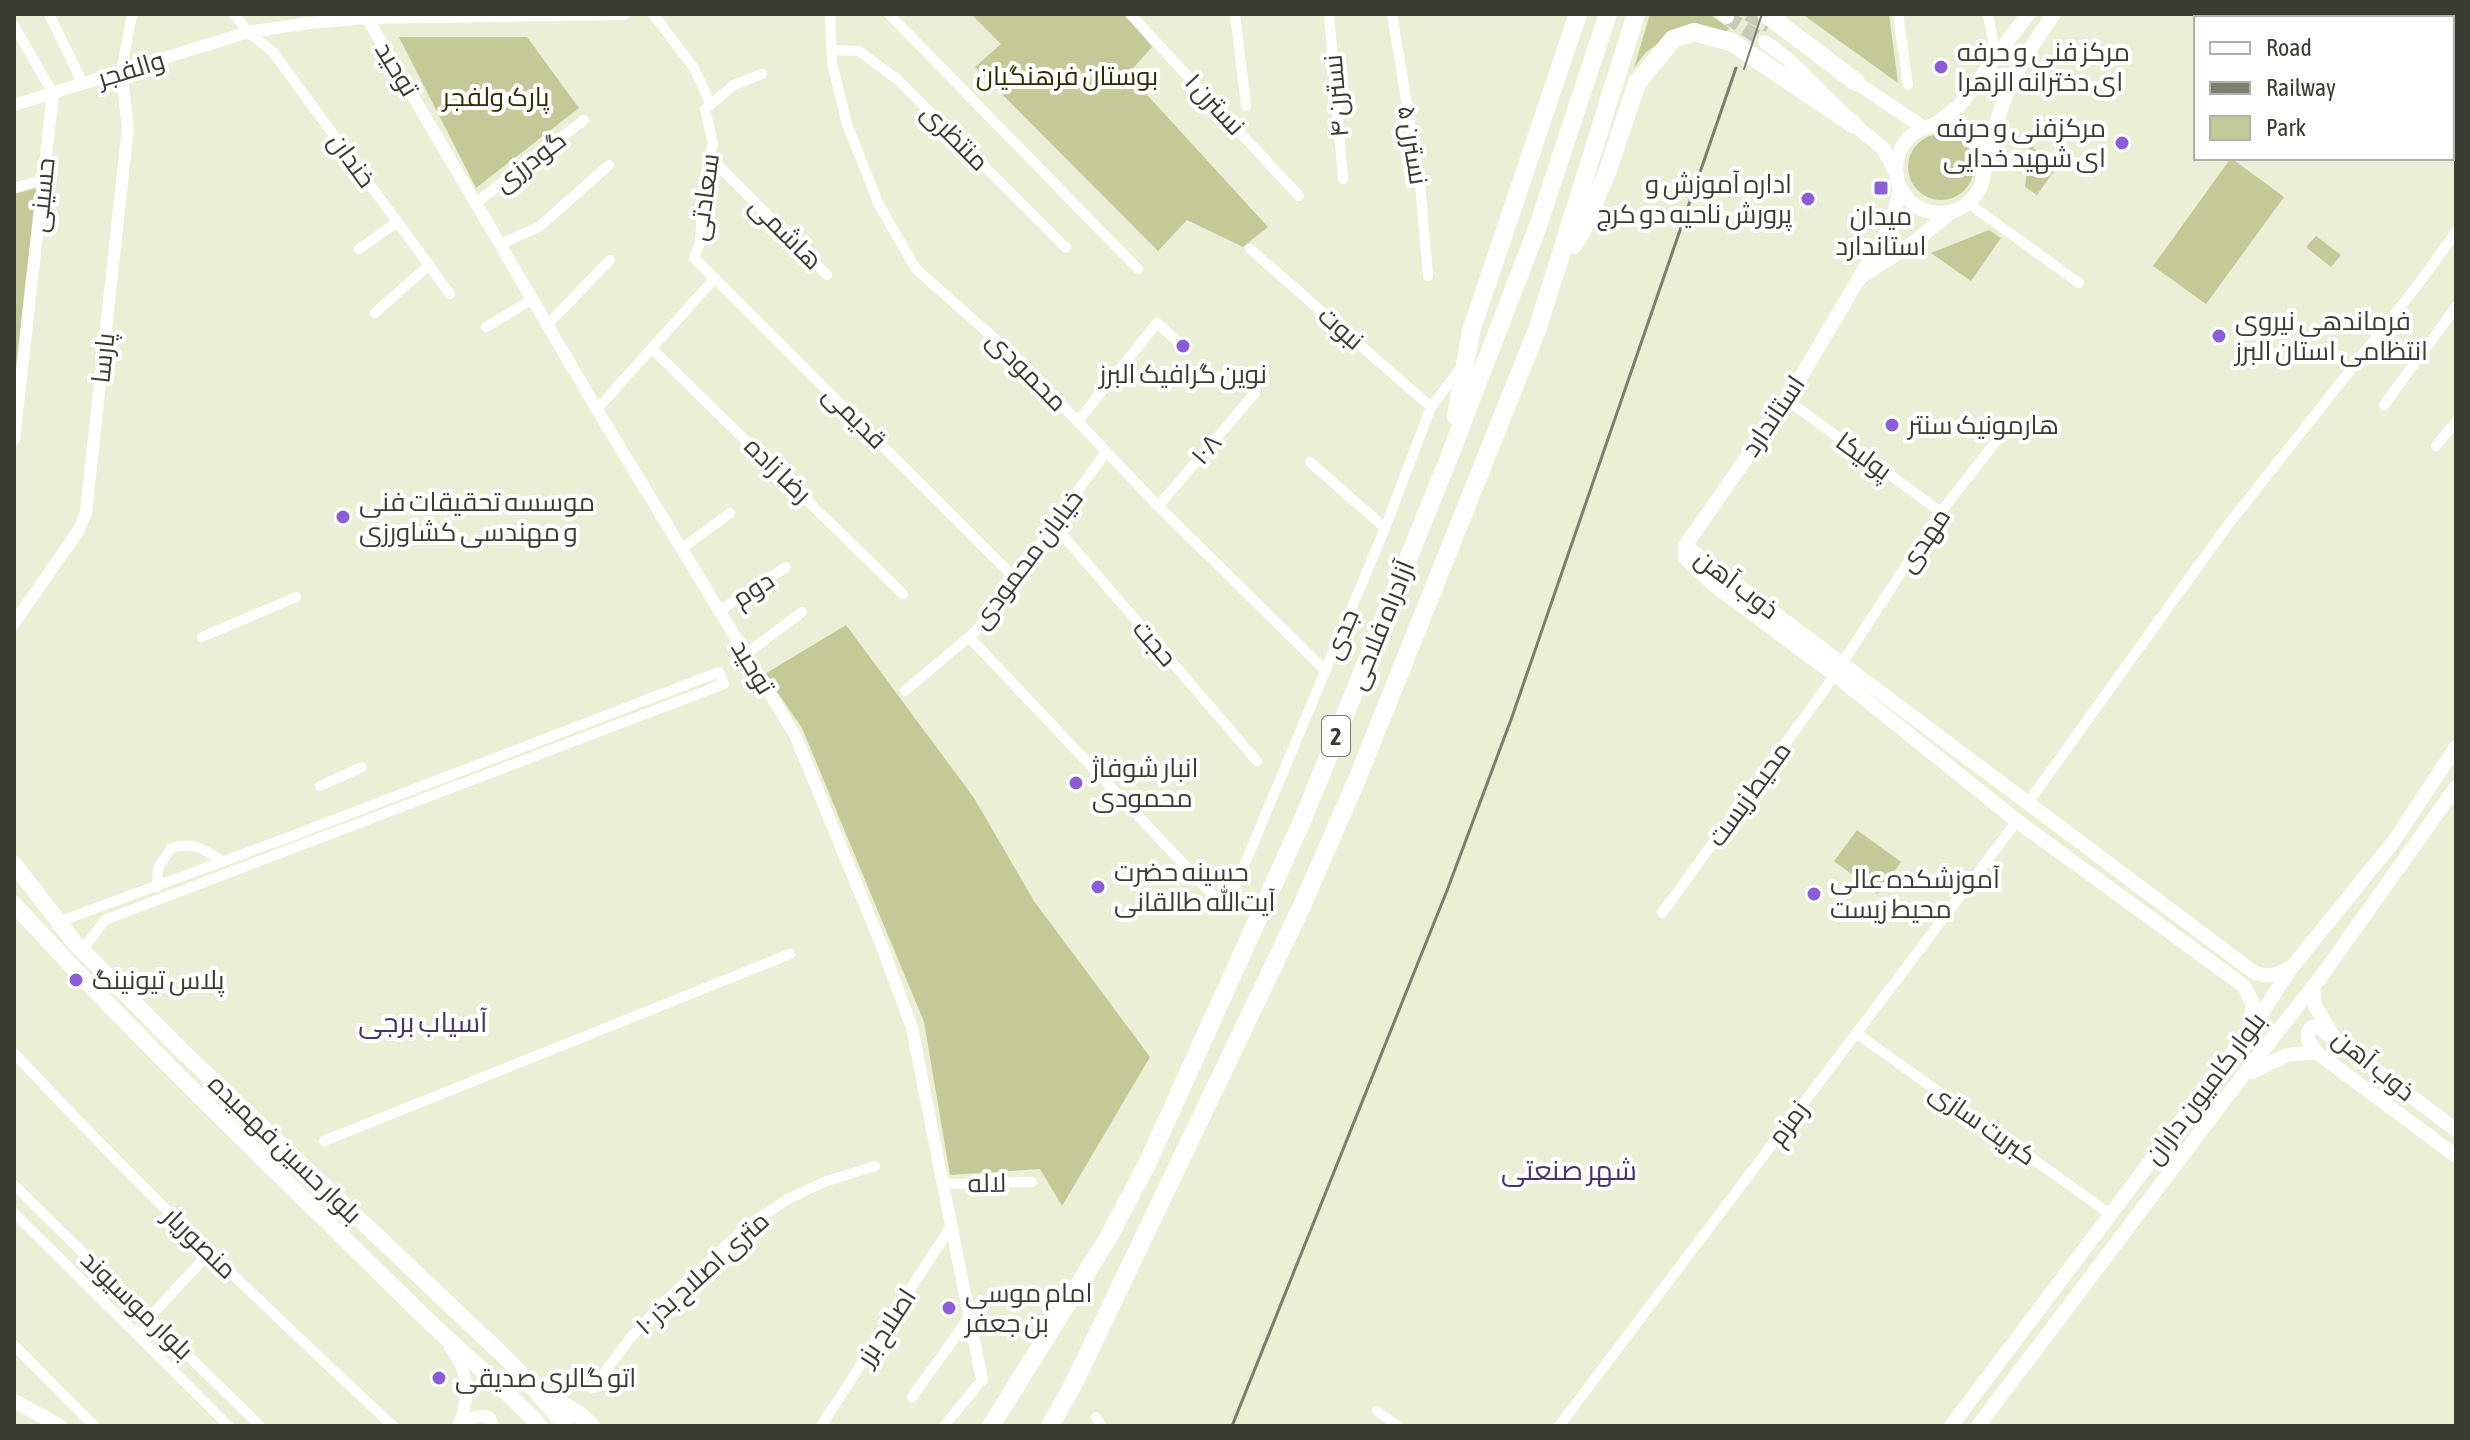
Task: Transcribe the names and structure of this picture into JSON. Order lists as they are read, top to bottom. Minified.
{"streets":{"highway":["آزادراه فلاحی","2"],"main road":["استاندارد","ذوب آهن","بلوار کامیون داران","بلوار حسین فهمیده"],"street":["والفجر","توحید","نسترن ۴","نسترن ۱","منتظری","نسترن ۵","خندان","گودرزی","حسینی","سعادتی","هاشمی","نبوت","پارسا","محمودی","قدیمی","۱۰۸","پولیکا","رضا زاده","مهدی","خیابان محمودی","دوم","جدی","حجت","محیط زیست","زمزم","کبریت سازی","لاله","منصوریار","۱۰ متری اصلاح بذر","بلوار موسیوند","اصلاح بزر"]},"crossings":[["والفجر","توحید"],["والفجر","خندان"],["والفجر","حسینی"],["والفجر","پارسا"],["توحید","گودرزی"],["توحید","سعادتی"],["توحید","دوم"],["توحید","لاله"],["توحید","اصلاح بزر"],["منتظری","محمودی"],["سعادتی","هاشمی"],["سعادتی","قدیمی"],["سعادتی","رضا زاده"],["نبوت","جدی"],["محمودی","۱۰۸"],["محمودی","خیابان محمودی"],["محمودی","جدی"],["استاندارد","پولیکا"],["استاندارد","ذوب آهن"],["قدیمی","خیابان محمودی"],["پولیکا","مهدی"],["مهدی","ذوب آهن"],["مهدی","محیط زیست"],["خیابان محمودی","جدی"],["خیابان محمودی","حجت"],["ذوب آهن","محیط زیست"],["ذوب آهن","بلوار کامیون داران"],["ذوب آهن","زمزم"],["بلوار کامیون داران","کبریت سازی"],["زمزم","کبریت سازی"]],"districts":["آسیاب برجی","شهر صنعتی"],"parks":["بوستان فرهنگیان","پارک ولفجر"],"places":{"other":["مرکز فنی و حرفه ای دخترانه الزهرا","مرکزفنی و حرفه ای شهید خدایی","اداره آموزش و پرورش ناحیه دو کرج","فرماندهی نیروی انتظامی استان البرز","نوین گرافیک البرز","هارمونیک سنتر","موسسه تحقیقات فنی و مهندسی کشاورزی","انبار شوفاژ محمودی","حسینه حضرت آیت‌الله طالقانی","آموزشکده عالی محیط زیست","پلاس تیونینگ","امام موسی بن جعفر","اتو گالری صدیقی"],"transit":["میدان استاندارد"]},"legend":["Road","Railway","Park"]}
